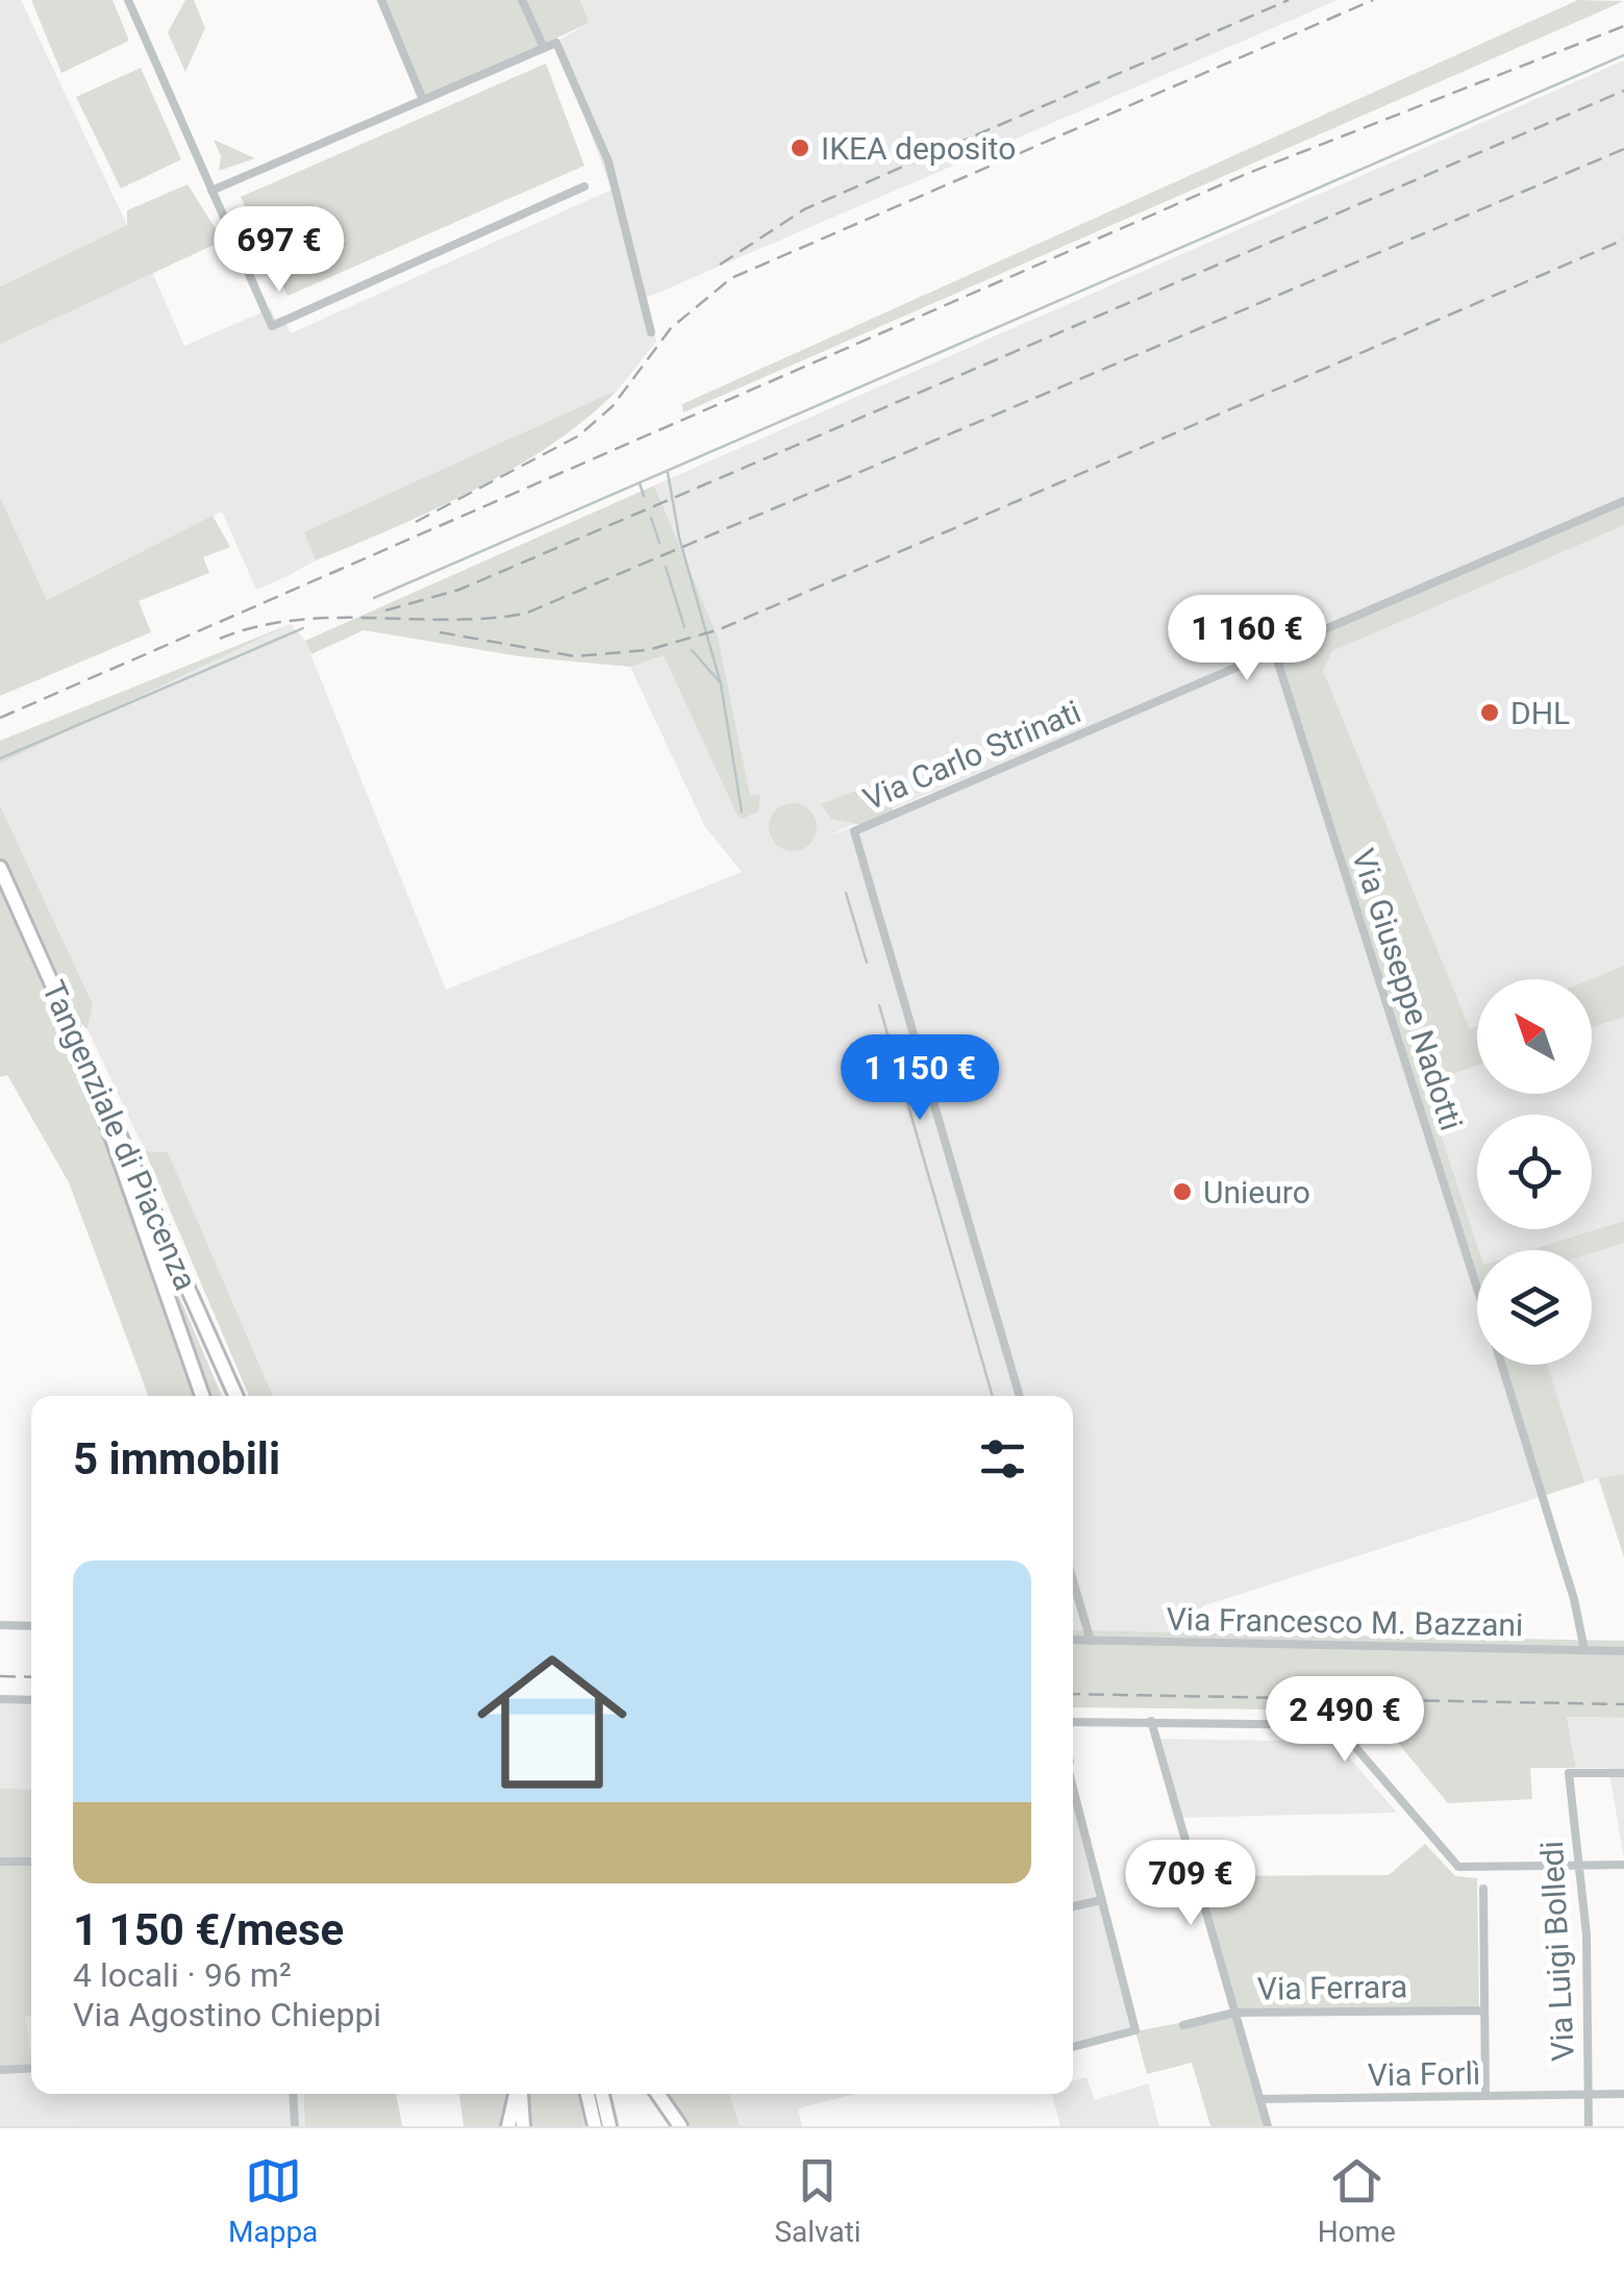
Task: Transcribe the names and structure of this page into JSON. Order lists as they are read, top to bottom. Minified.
{"streets":{"highway":["Tangenziale di Piacenza"],"street":["Via Carlo Strinati","Via Giuseppe Nadotti","Via Francesco M. Bazzani","Via Luigi Bolledi","Via Ferrara","Via Forlì"]},"crossings":[["Via Carlo Strinati","Via Giuseppe Nadotti"],["Via Giuseppe Nadotti","Via Francesco M. Bazzani"],["Via Luigi Bolledi","Via Forlì"]],"places":["IKEA deposito","DHL","Unieuro"],"north":"top left","page":{"price":["697 €","1 160 €","1 150 €","2 490 €","709 €"],"heading":"5 immobili","list":[{"name":"1 150 €/mese","note":"4 locali · 96 m² · Via Agostino Chieppi"}],"tabs":["Mappa","Salvati","Home"]}}
